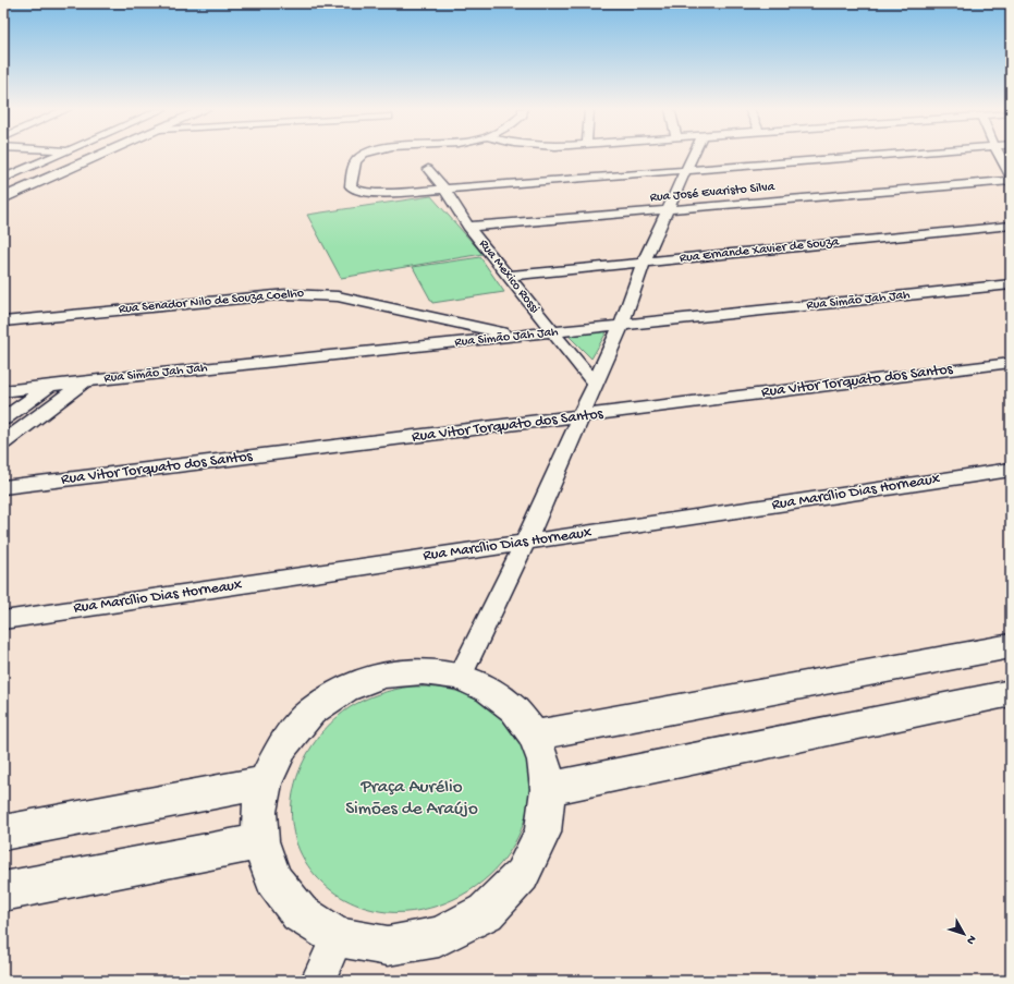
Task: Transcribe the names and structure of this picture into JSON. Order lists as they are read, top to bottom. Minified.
{"streets":{"street":["Rua José Evaristo Silva","Rua Ernande Xavier de Souza","Rua Mexico Rossi","Rua Simão Jah Jah","Rua Senador Nilo de Souza Coelho","Rua Vitor Torquato dos Santos","Rua Marcílio Dias Horneaux"]},"crossings":[["Rua José Evaristo Silva","Rua Mexico Rossi"],["Rua Ernande Xavier de Souza","Rua Mexico Rossi"],["Rua Mexico Rossi","Rua Simão Jah Jah"],["Rua Simão Jah Jah","Rua Senador Nilo de Souza Coelho"]],"parks":["Praça Aurélio Simões de Araújo"],"north":"bottom right"}
